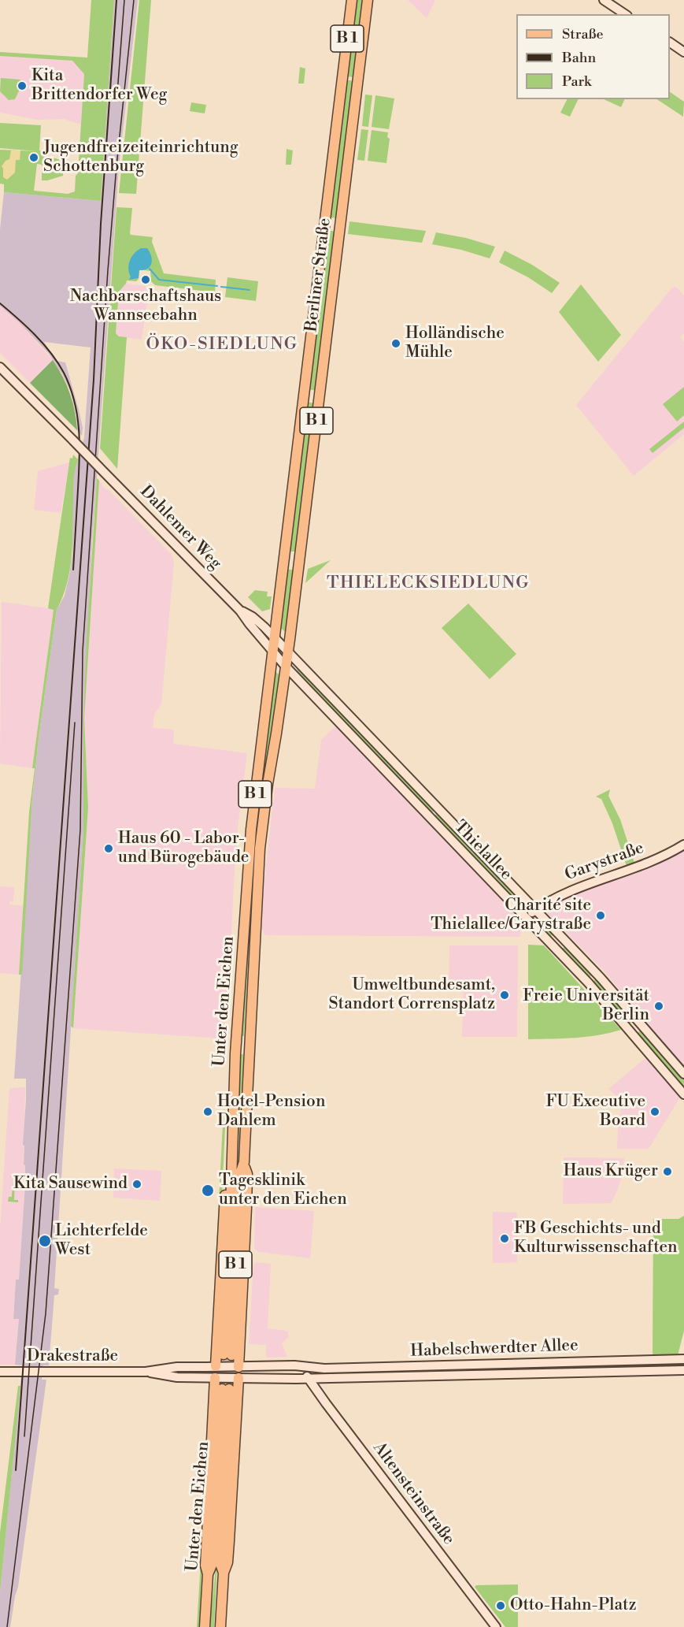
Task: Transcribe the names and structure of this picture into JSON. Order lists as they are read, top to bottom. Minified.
{"streets":{"main road":["B 1","Berliner Straße","Dahlemer Weg","Thielallee","Garystraße","Unter den Eichen","Habelschwerdter Allee","Drakestraße","Altensteinstraße"]},"crossings":[["Berliner Straße","Dahlemer Weg"],["Berliner Straße","Thielallee"],["Berliner Straße","Unter den Eichen"],["Dahlemer Weg","Thielallee"],["Dahlemer Weg","Unter den Eichen"],["Thielallee","Garystraße"],["Thielallee","Unter den Eichen"],["Habelschwerdter Allee","Drakestraße"],["Habelschwerdter Allee","Altensteinstraße"]],"districts":["ÖKO-SIEDLUNG","THIELECKSIEDLUNG"],"places":["Kita Brittendorfer Weg","Jugendfreizeiteinrichtung Schottenburg","Nachbarschaftshaus Wannseebahn","Holländische Mühle","Haus 60 - Labor- und Bürogebäude","Charité site Thielallee/Garystraße","Umweltbundesamt, Standort Corrensplatz","Freie Universität Berlin","Hotel-Pension Dahlem","FU Executive Board","Haus Krüger","Kita Sausewind","Tagesklinik unter den Eichen","FB Geschichts- und Kulturwissenschaften","Lichterfelde West","Otto-Hahn-Platz"],"legend":["Straße","Bahn","Park"]}
